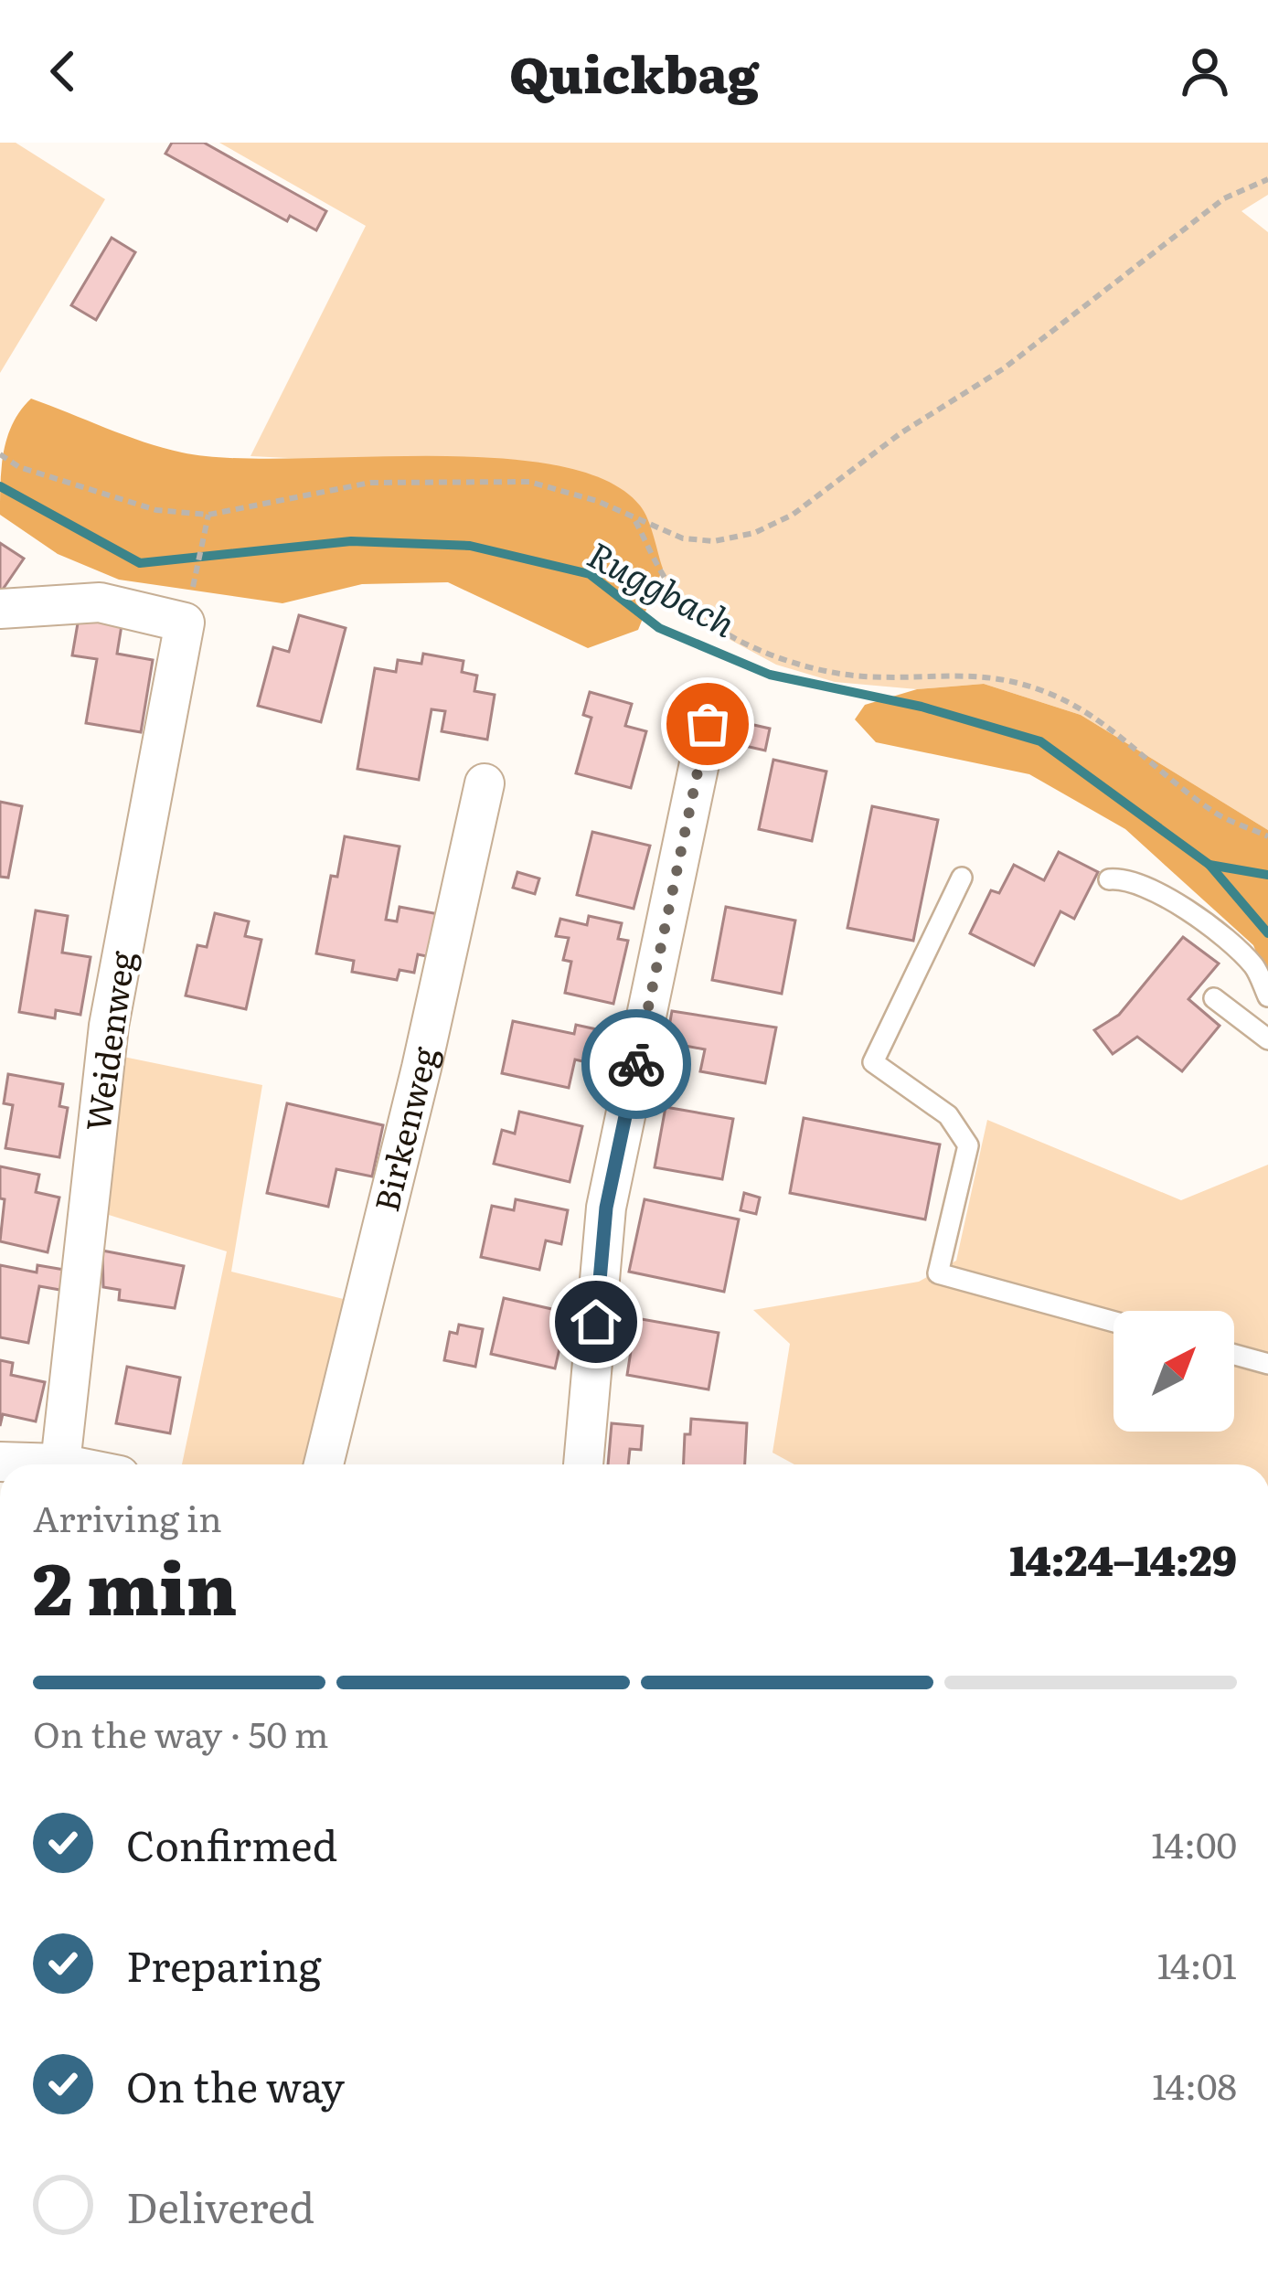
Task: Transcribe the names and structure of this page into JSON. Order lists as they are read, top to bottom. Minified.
{"streets":{"street":["Weidenweg","Birkenweg"]},"water":["Ruggbach"],"north":"top right","page":{"header":"Quickbag","heading":["2 min","Arriving in","14:24–14:29"],"bar":"On the way · 50 m","list":[["Confirmed","14:00"],["Preparing","14:01"],["On the way","14:08"],"Delivered"]}}
